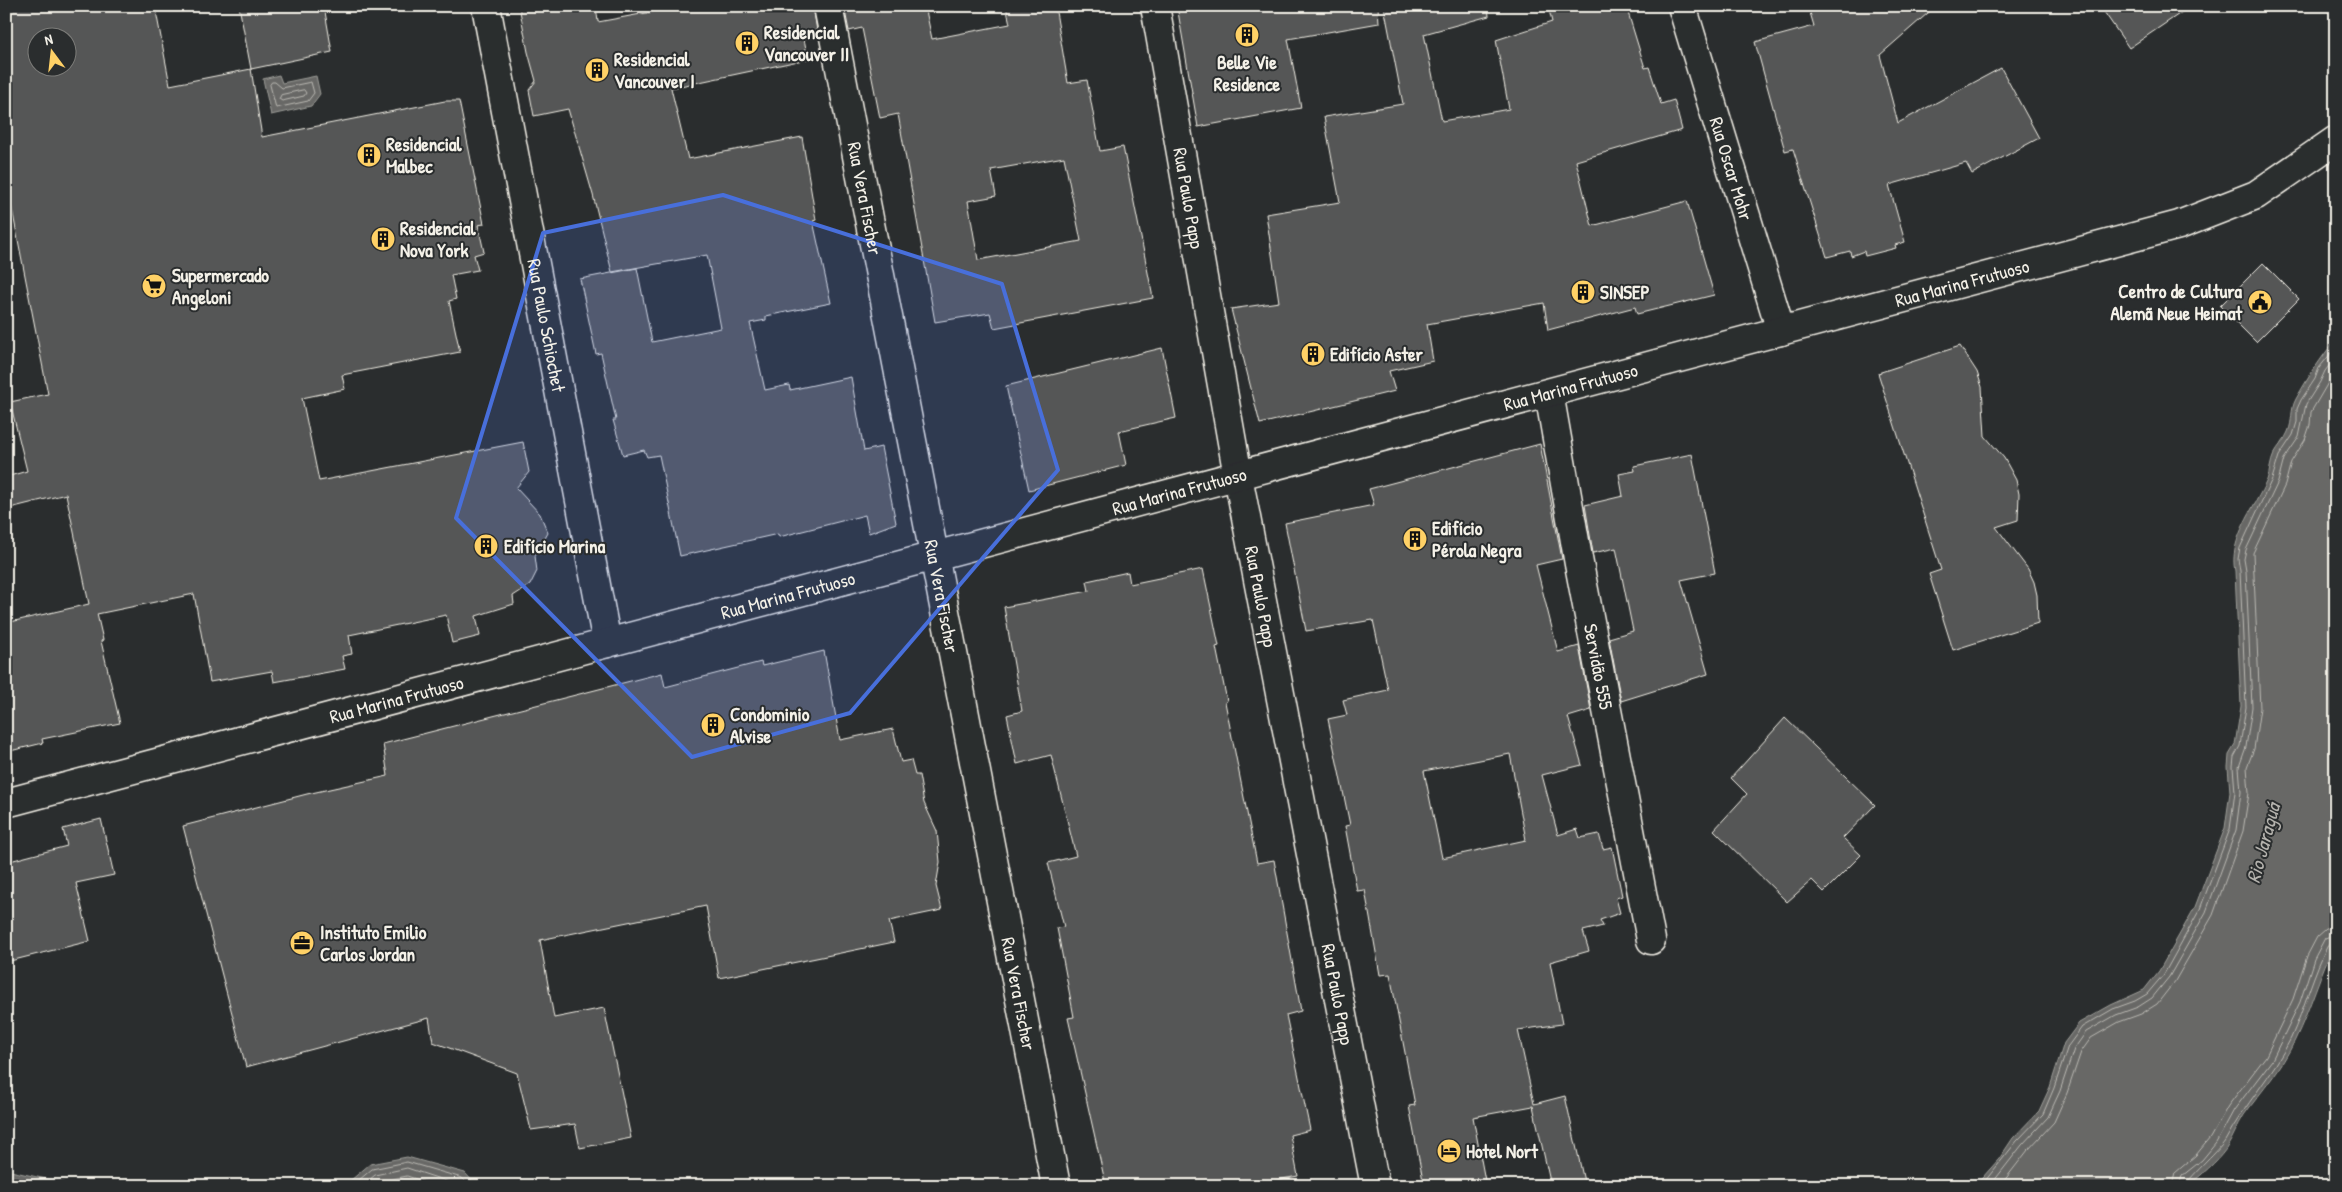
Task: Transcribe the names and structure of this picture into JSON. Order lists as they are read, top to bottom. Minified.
{"streets":{"street":["Rua Oscar Mohr","Rua Vera Fischer","Rua Paulo Papp","Rua Marina Frutuoso","Rua Paulo Schiochet","Servidão 555"]},"crossings":[["Rua Oscar Mohr","Rua Marina Frutuoso"],["Rua Vera Fischer","Rua Marina Frutuoso"],["Rua Paulo Papp","Rua Marina Frutuoso"],["Rua Marina Frutuoso","Rua Paulo Schiochet"],["Rua Marina Frutuoso","Servidão 555"]],"water":["Rio Jaraguá"],"places":{"building":["Belle Vie Residence","Residencial Vancouver II","Residencial Vancouver I","Residencial Malbec","Residencial Nova York","SINSEP","Edifício Aster","Edifício Pérola Negra","Edifício Marina","Condominio Alvise"],"supermarket":["Supermercado Angeloni"],"public building":["Centro de Cultura Alemã Neue Heimat"],"office":["Instituto Emilio Carlos Jordan"],"hotel":["Hotel Nort"]},"north":"top"}
